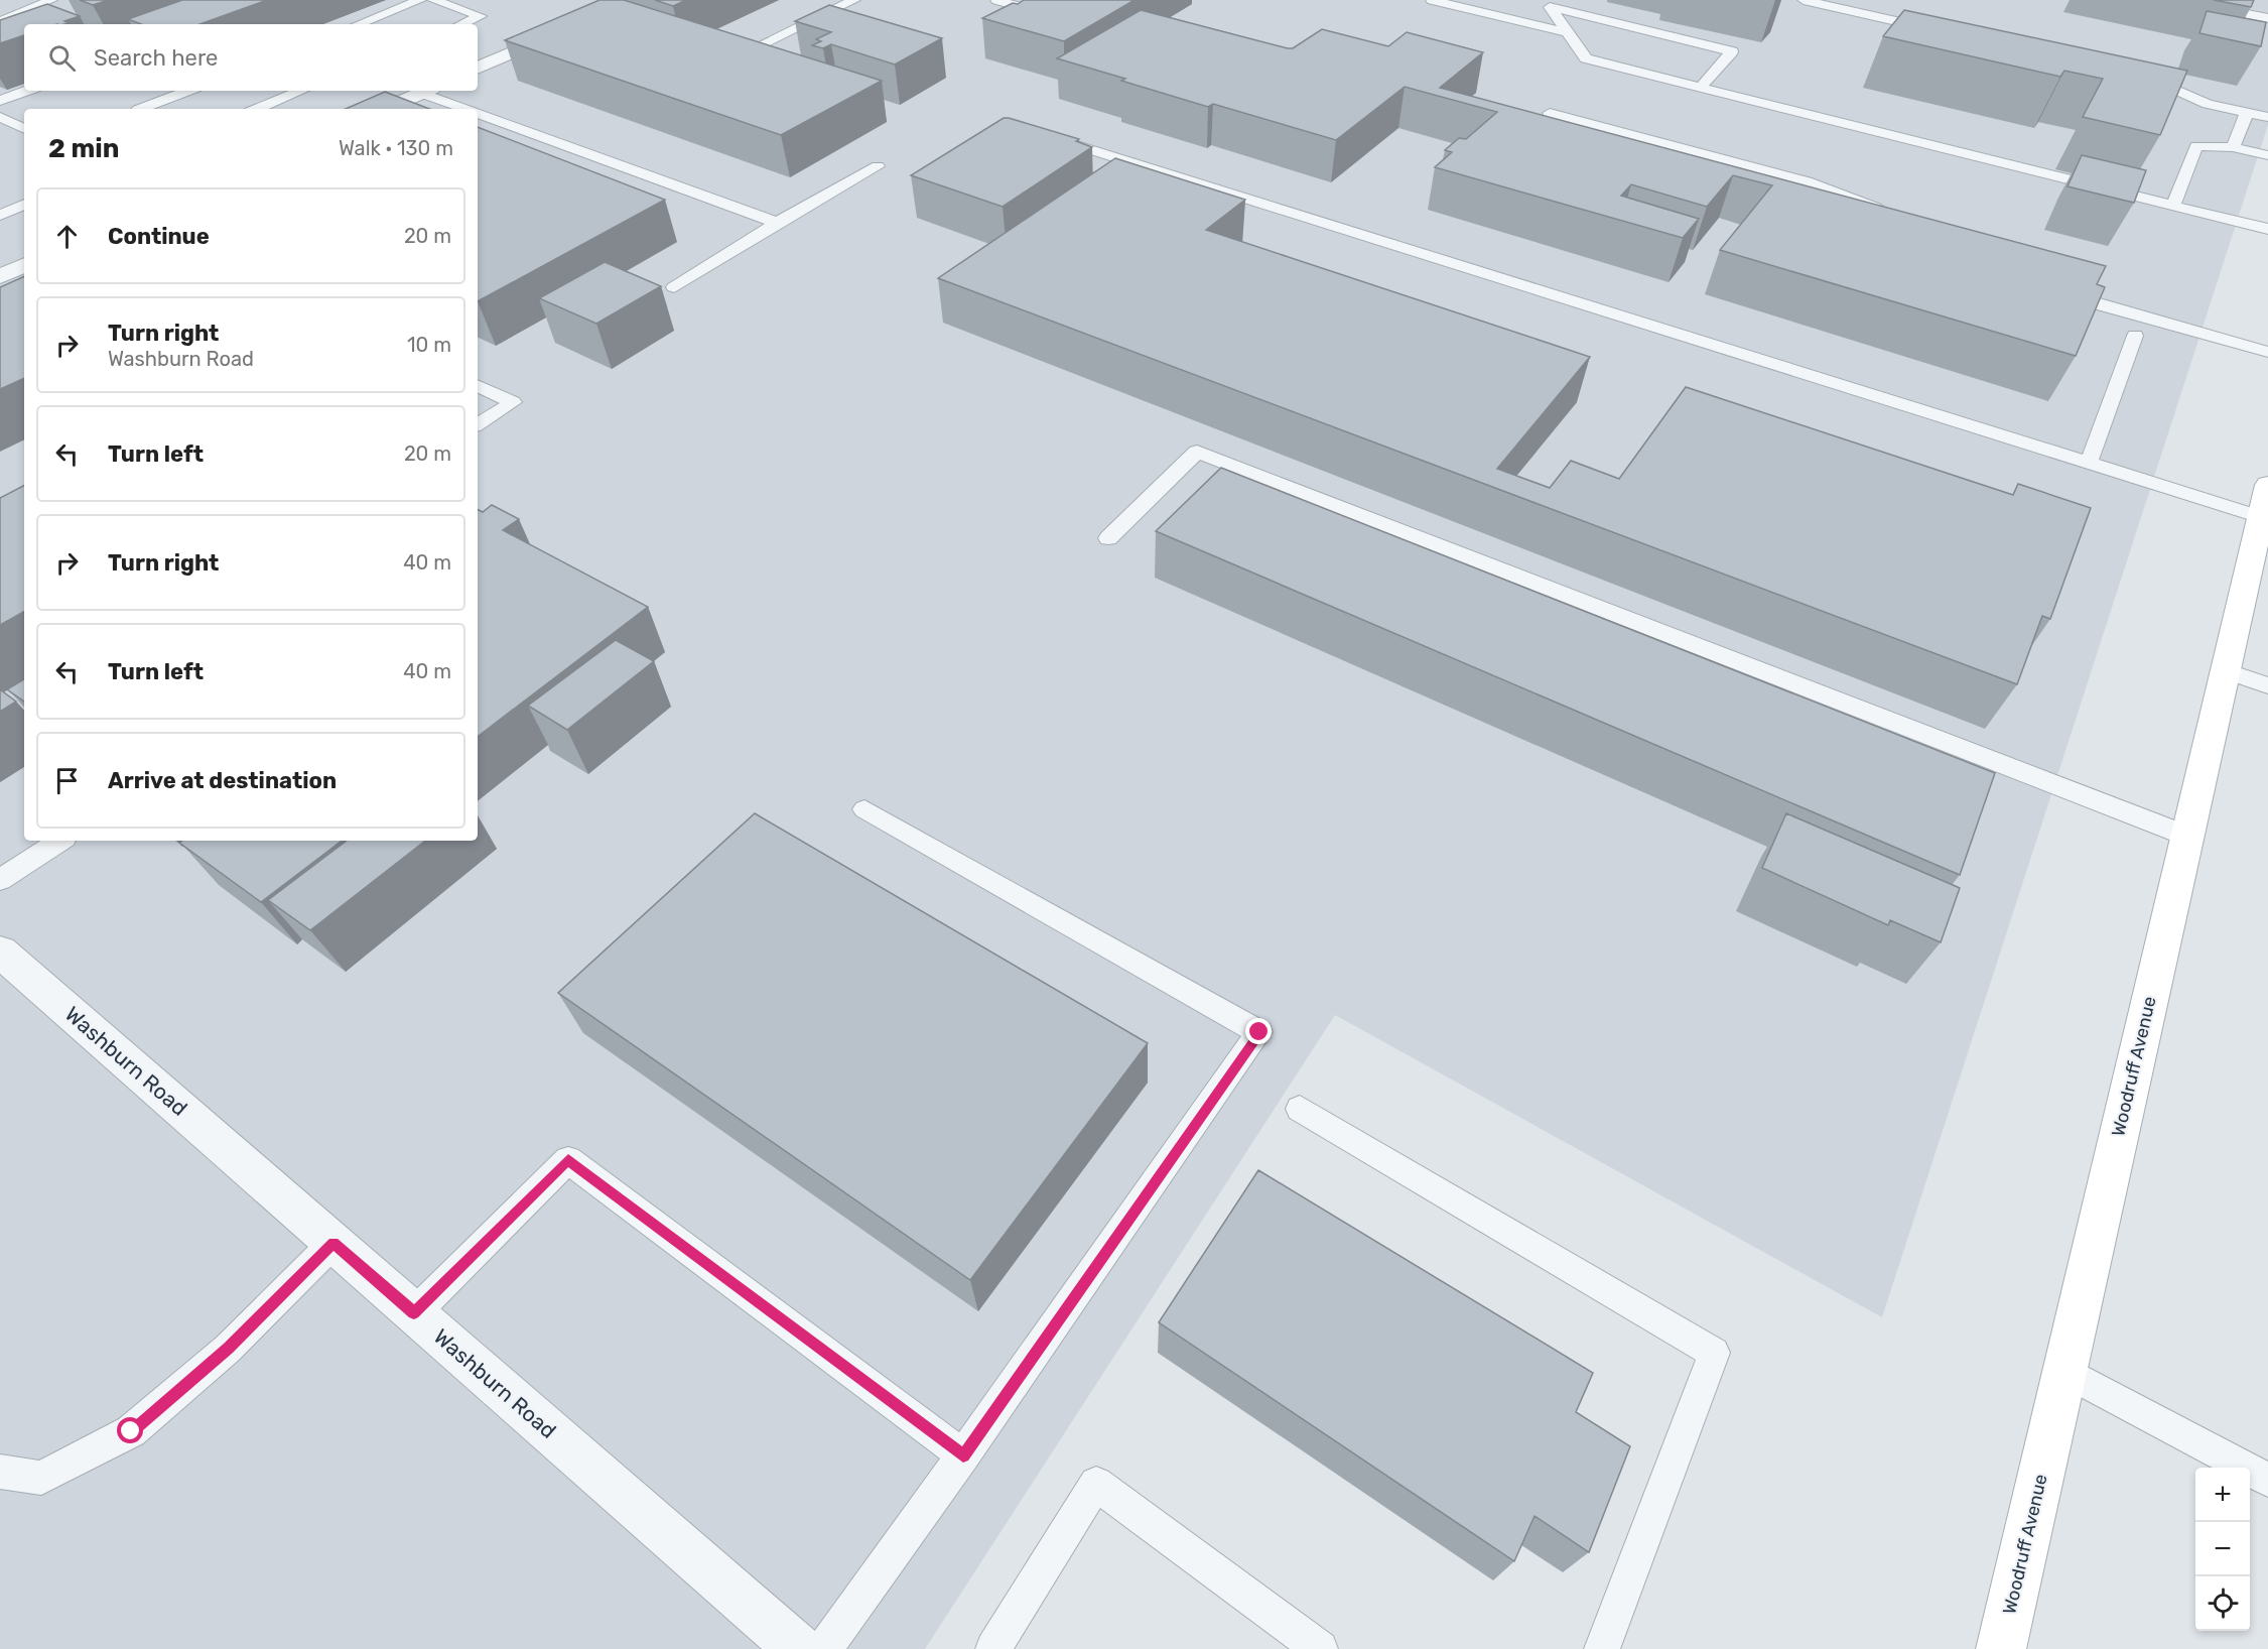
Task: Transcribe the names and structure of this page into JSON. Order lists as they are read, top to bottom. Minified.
{"streets":{"main road":["Woodruff Avenue"],"street":["Washburn Road"]},"page":{"search":"Search here","heading":["2 min","Walk · 130 m"],"list":[["Continue","20 m"],["Turn right","Washburn Road","10 m"],["Turn left","20 m"],["Turn right","40 m"],["Turn left","40 m"],"Arrive at destination"],"map_buttons":["+","−"]}}
